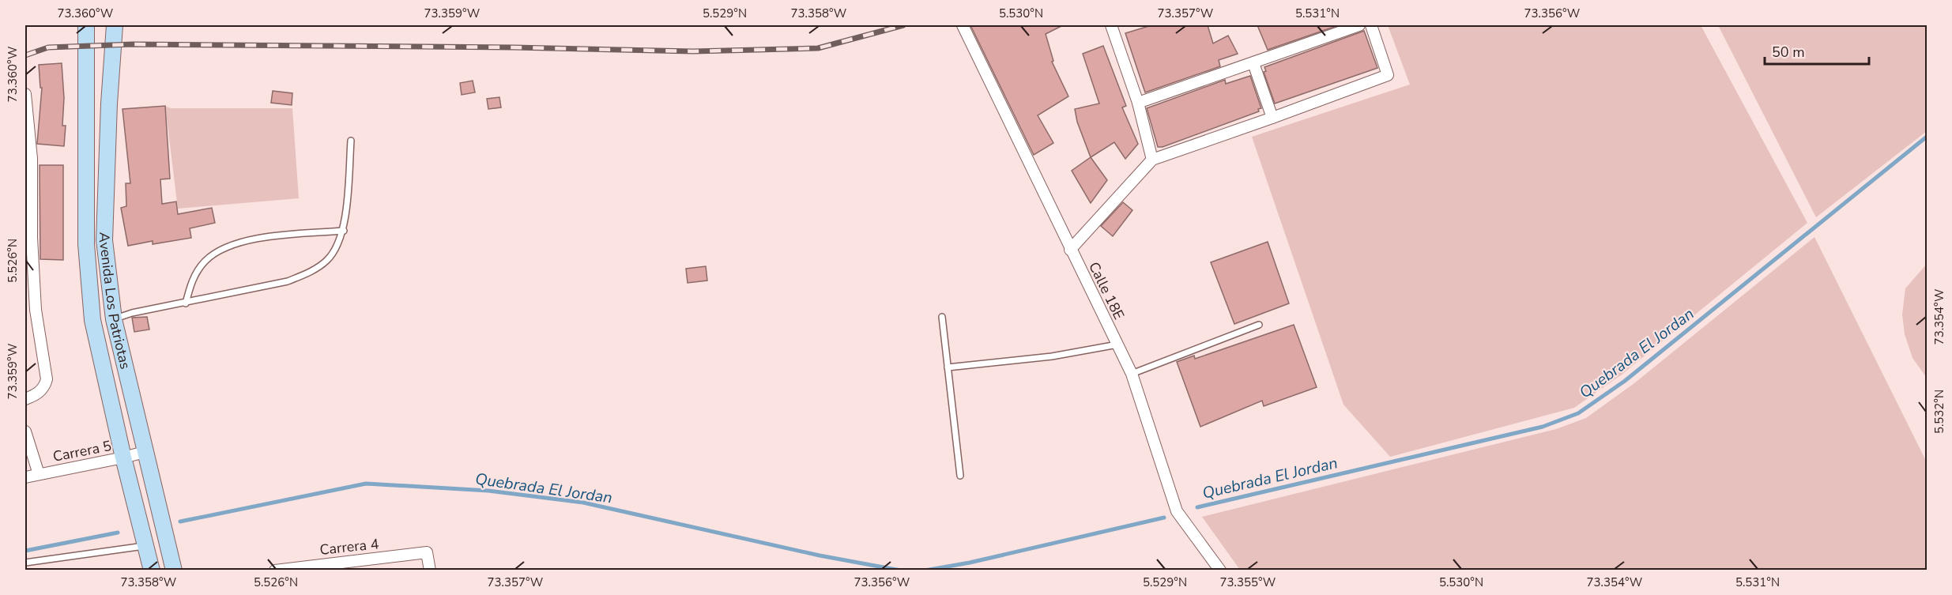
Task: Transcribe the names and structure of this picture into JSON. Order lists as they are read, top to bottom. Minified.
{"streets":{"main road":["Avenida Los Patriotas"],"street":["Calle 18E","Carrera 5","Carrera 4"]},"crossings":[["Avenida Los Patriotas","Carrera 5"]],"water":["Quebrada El Jordan"],"scale_bar":"50 m","coordinates":["73.360°W","73.359°W","5.529°N","73.358°W","5.530°N","73.357°W","5.531°N","73.356°W","5.526°N","73.354°W","5.532°N","73.355°W"]}
